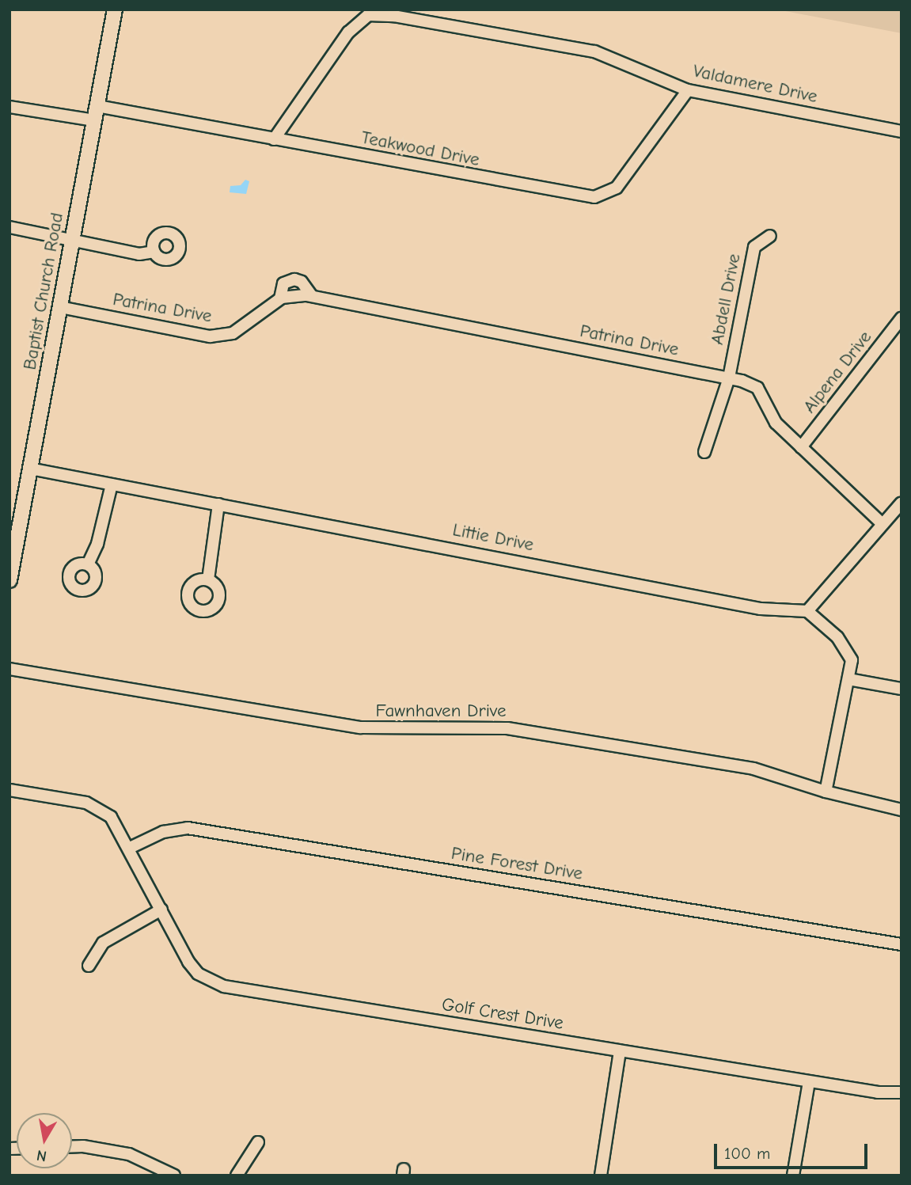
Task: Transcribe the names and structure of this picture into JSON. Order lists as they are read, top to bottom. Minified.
{"streets":{"street":["Valdamere Drive","Teakwood Drive","Baptist Church Road","Abdell Drive","Patrina Drive","Alpena Drive","Littie Drive","Fawnhaven Drive","Pine Forest Drive","Golf Crest Drive"]},"crossings":[["Valdamere Drive","Teakwood Drive"],["Teakwood Drive","Baptist Church Road"],["Baptist Church Road","Patrina Drive"],["Baptist Church Road","Littie Drive"],["Abdell Drive","Patrina Drive"],["Patrina Drive","Alpena Drive"],["Pine Forest Drive","Golf Crest Drive"]],"scale_bar":"100 m","north":"bottom"}
